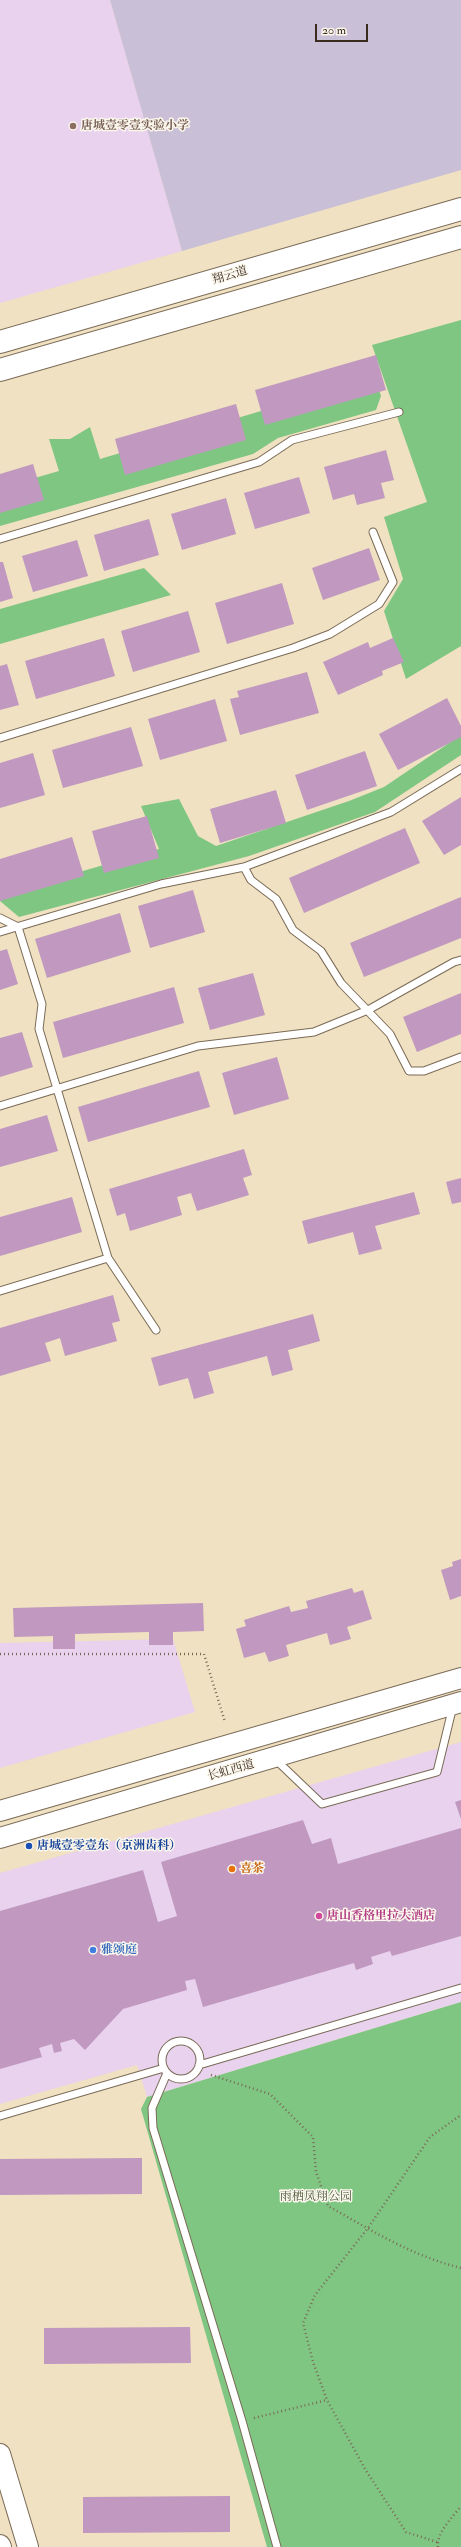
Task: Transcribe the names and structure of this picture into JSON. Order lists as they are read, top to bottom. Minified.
{"streets":{"main road":["翔云道","长虹西道"]},"parks":["雨栖凤翔公园"],"places":["唐城壹零壹实验小学","唐城壹零壹东（京洲齿科）","喜茶","唐山香格里拉大酒店","雅颂庭"],"scale_bar":"20 m"}
